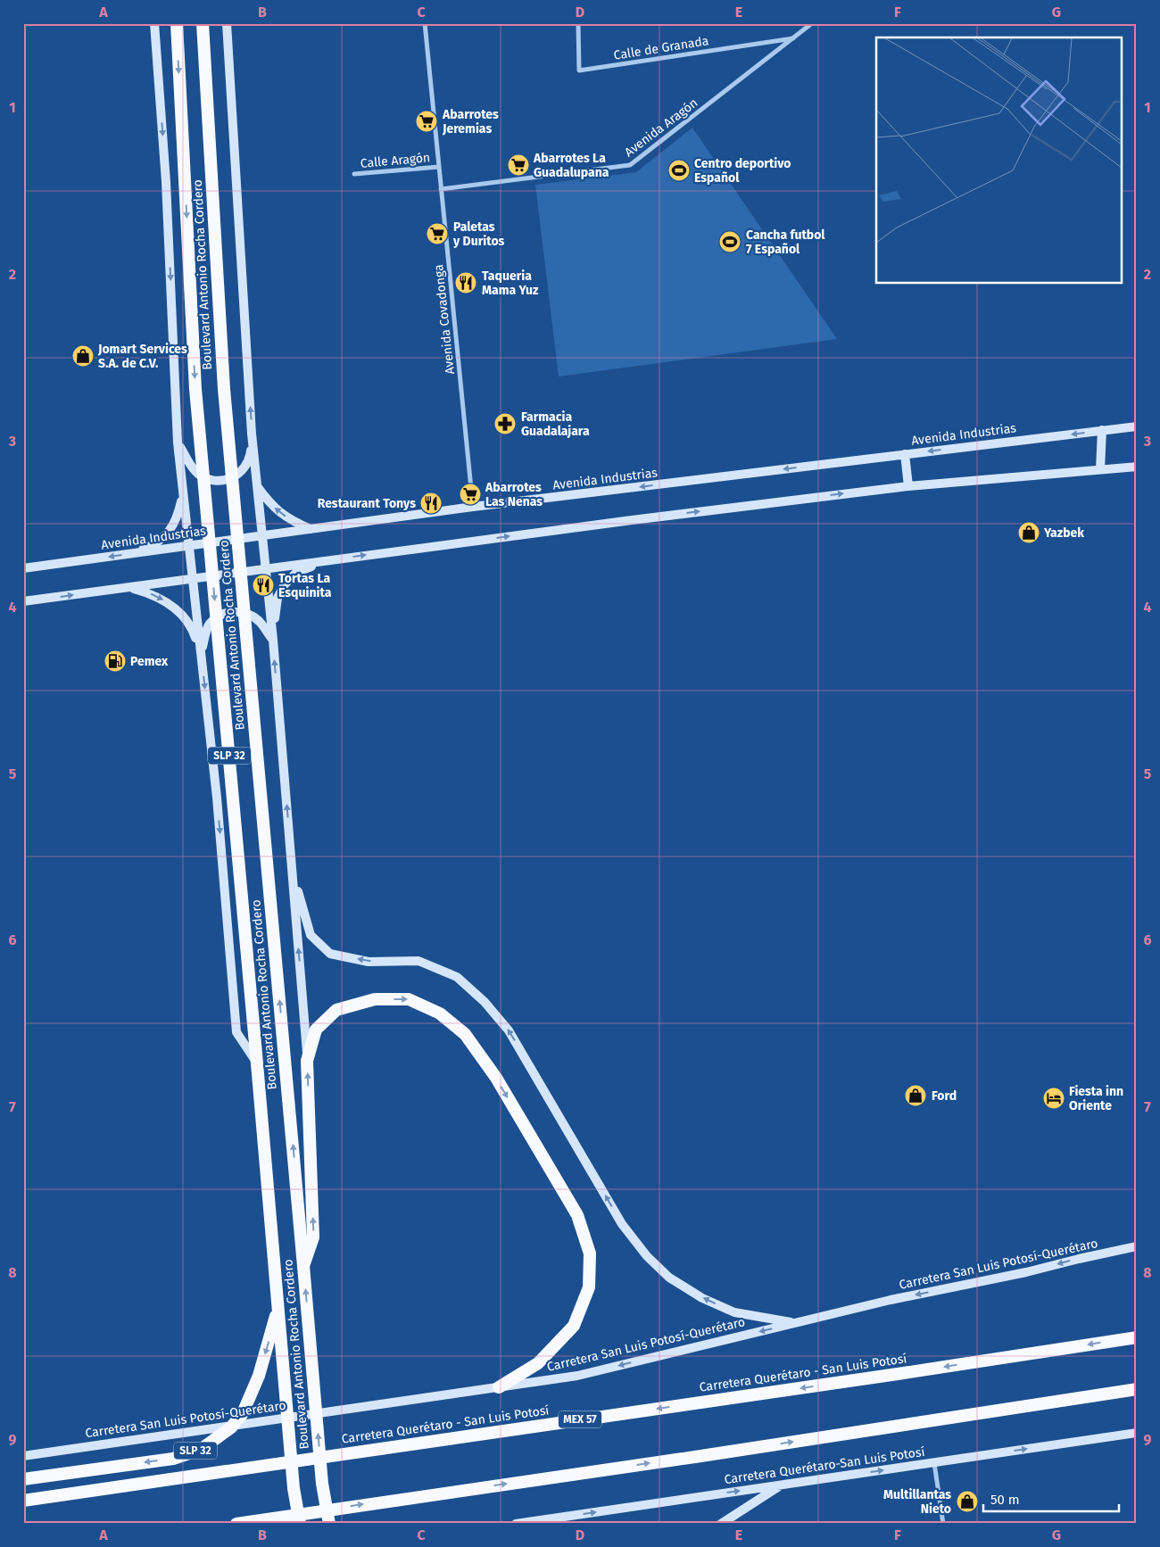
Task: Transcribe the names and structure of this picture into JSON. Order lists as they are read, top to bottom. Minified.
{"streets":{"highway":["Boulevard Antonio Rocha Cordero","SLP 32","Carretera Querétaro - San Luis Potosí","MEX 57"],"main road":["Avenida Industrias","Carretera San Luis Potosí-Querétaro","Carretera Querétaro-San Luis Potosí"],"street":["Calle de Granada","Avenida Aragón","Calle Aragón","Avenida Covadonga"]},"crossings":[["Calle de Granada","Avenida Aragón"],["Avenida Aragón","Avenida Covadonga"],["Calle Aragón","Avenida Covadonga"],["Boulevard Antonio Rocha Cordero","Avenida Industrias"],["Boulevard Antonio Rocha Cordero","SLP 32"],["Avenida Covadonga","Avenida Industrias"]],"one_way":["Carretera San Luis Potosí-Querétaro","Carretera Querétaro-San Luis Potosí"],"places":{"supermarket":["Abarrotes Jeremias","Abarrotes La Guadalupana","Paletas y Duritos","Abarrotes Las Nenas"],"sports":["Centro deportivo Español","Cancha futbol 7 Español"],"restaurant":["Taqueria Mama Yuz","Restaurant Tonys","Tortas La Esquinita"],"shop":["Jomart Services S.A. de C.V.","Yazbek","Ford","Multillantas Nieto"],"pharmacy":["Farmacia Guadalajara"],"fuel station":["Pemex"],"hotel":["Fiesta inn Oriente"]},"scale_bar":"50 m","grid":{"columns":["A","B","C","D","E","F","G"],"rows":["1","2","3","4","5","6","7","8","9"]}}
